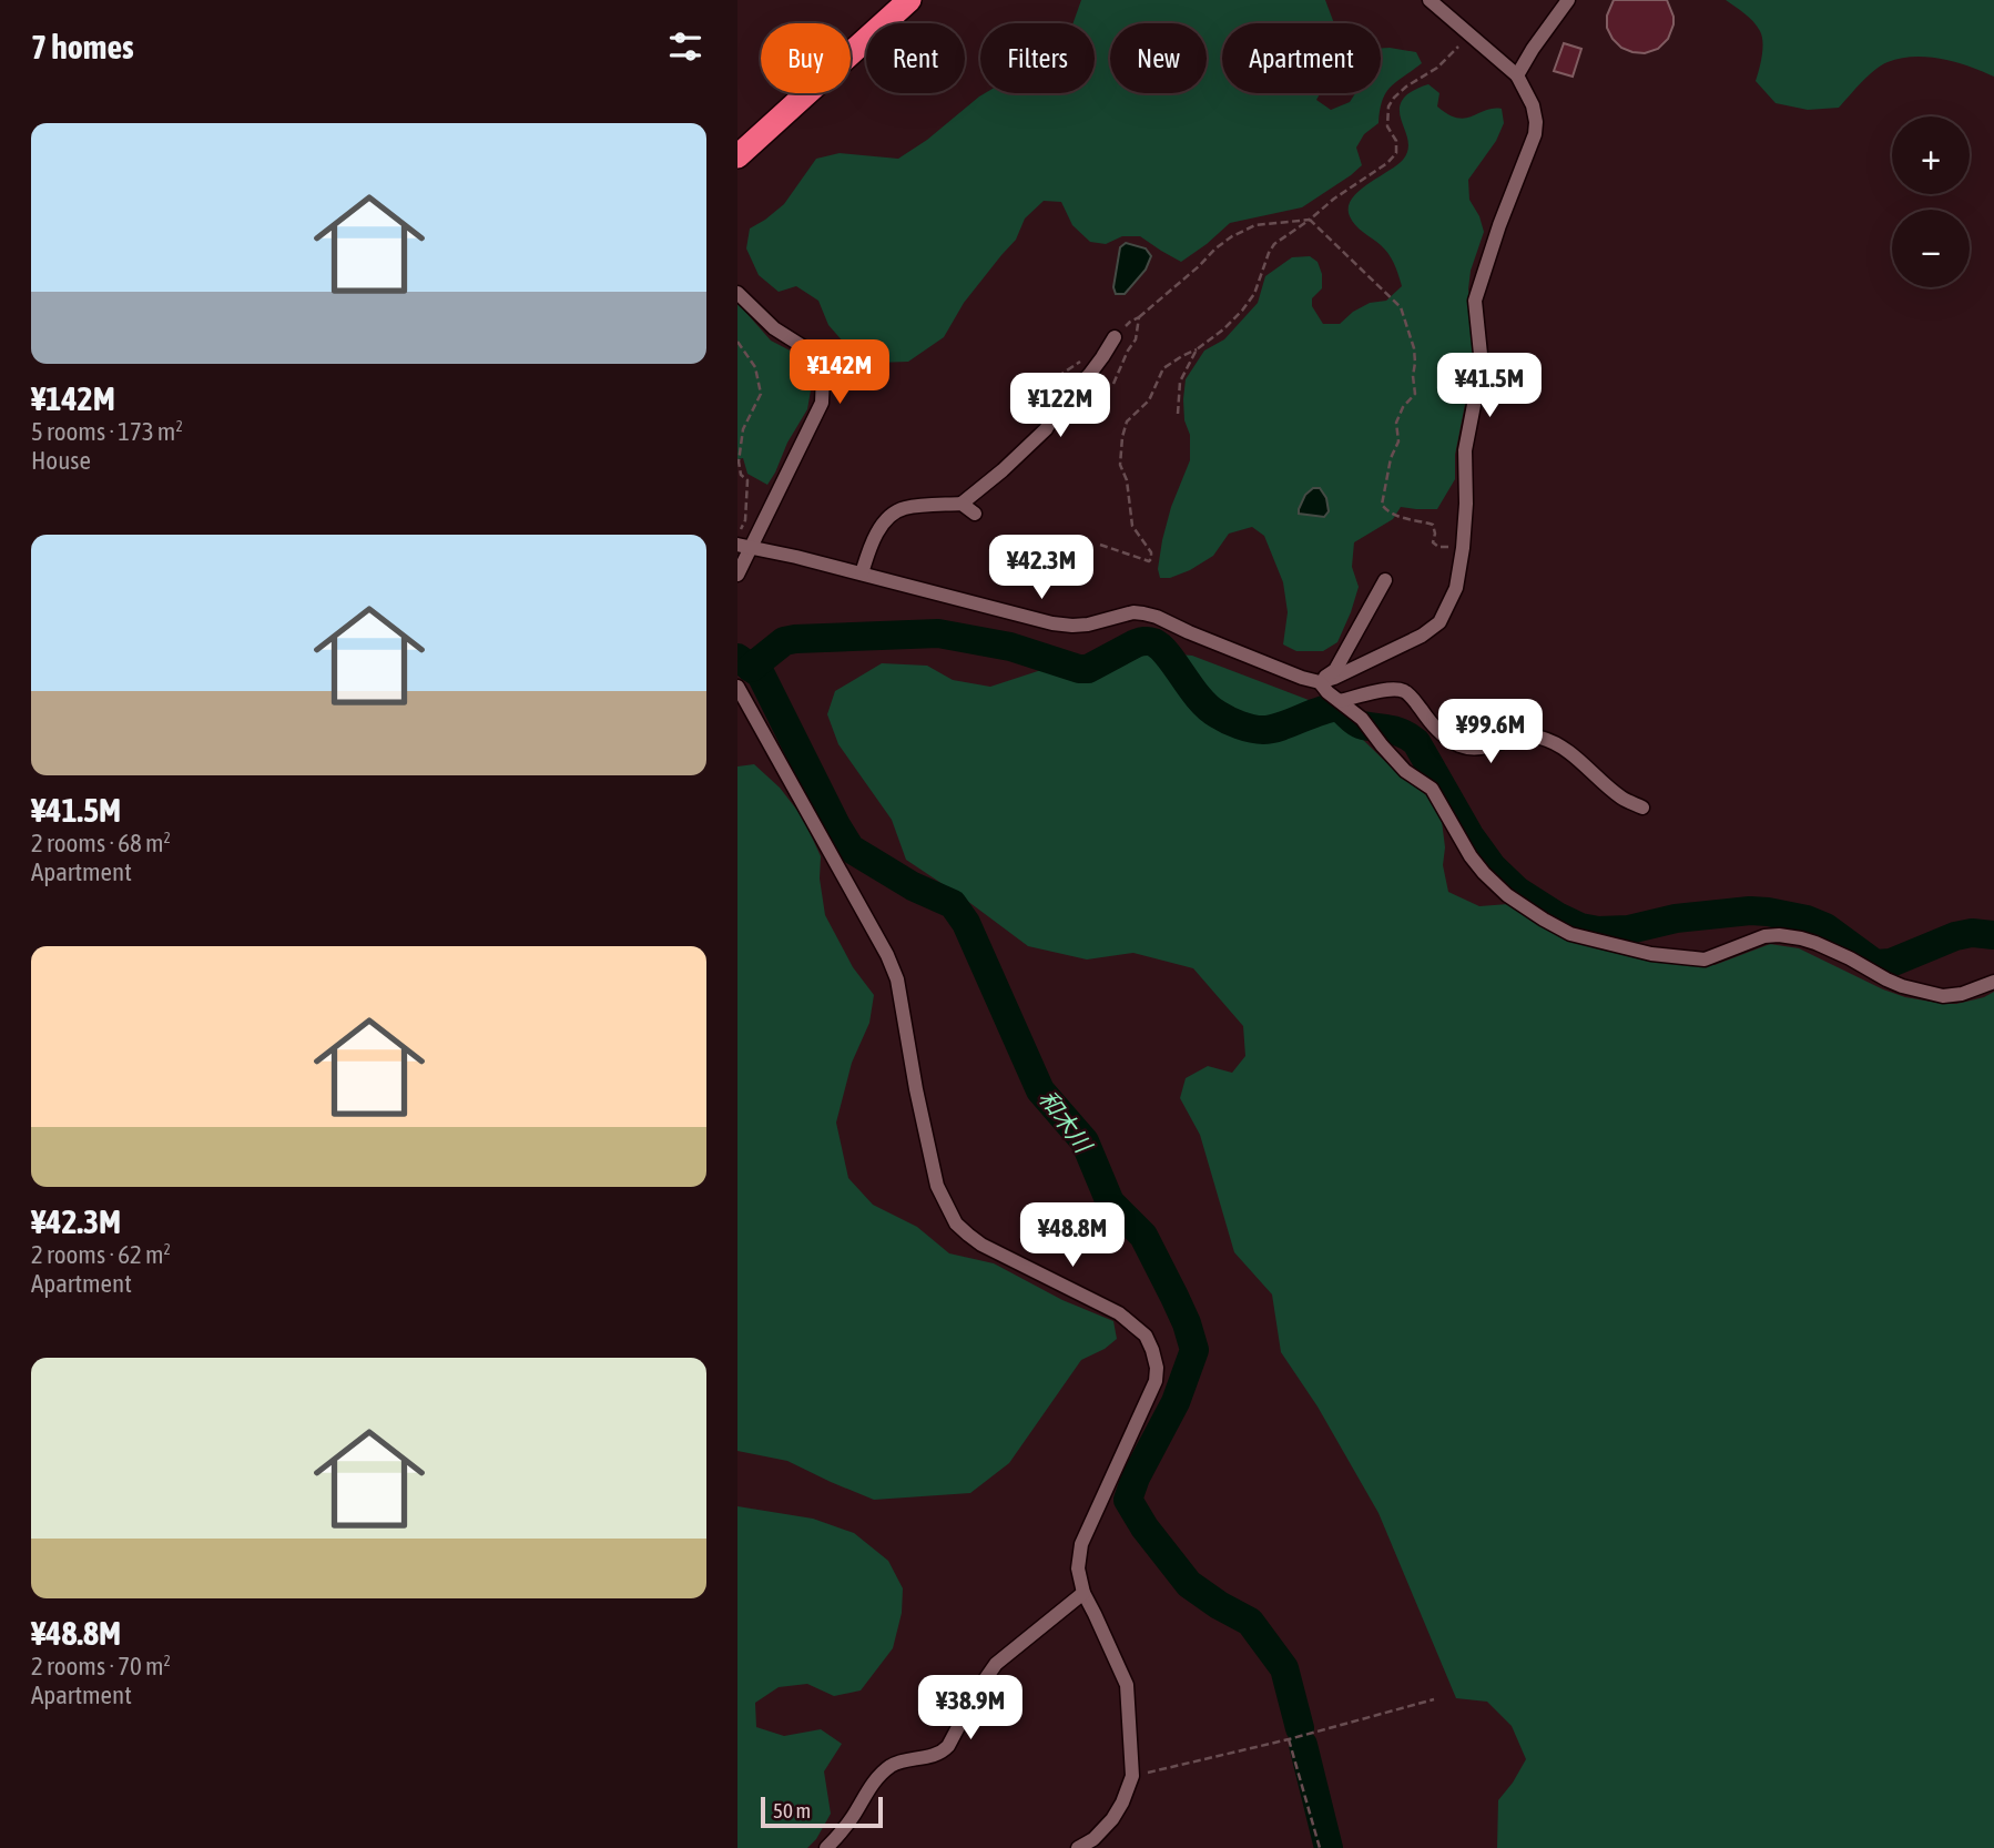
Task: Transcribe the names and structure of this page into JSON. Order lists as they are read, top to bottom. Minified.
{"water":["和木川"],"scale_bar":"50 m","page":{"heading":"7 homes","chip":["Buy","Rent","Filters","New","Apartment"],"list":[{"name":"¥142M","note":"5 rooms · 173 m² · House"},{"name":"¥41.5M","note":"2 rooms · 68 m² · Apartment"},{"name":"¥42.3M","note":"2 rooms · 62 m² · Apartment"},{"name":"¥48.8M","note":"2 rooms · 70 m² · Apartment"}],"map_buttons":["+","−"],"price":["¥142M","¥41.5M","¥122M","¥42.3M","¥99.6M","¥48.8M","¥38.9M"],"scale":"50 m"}}
